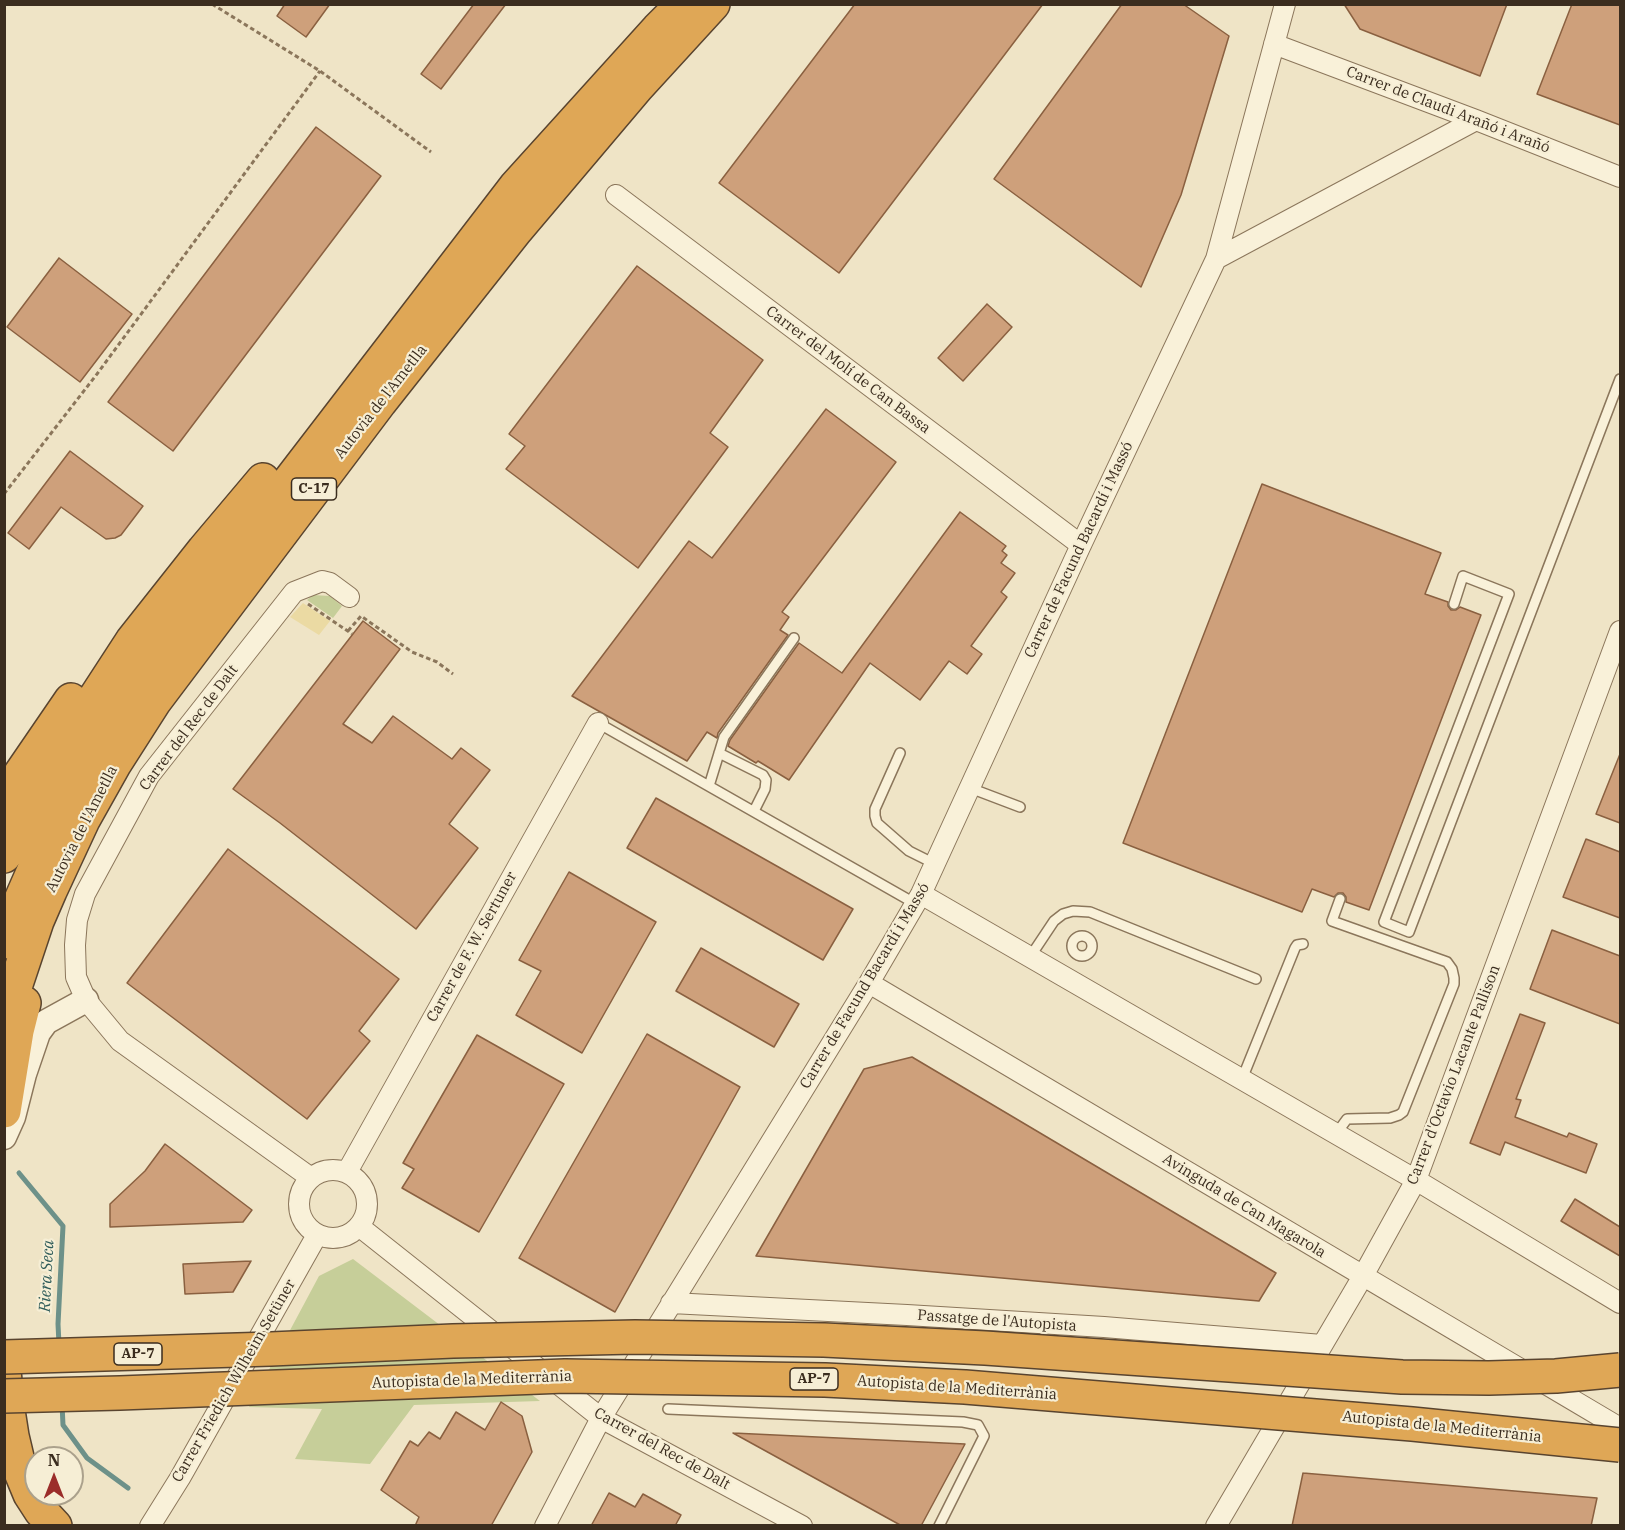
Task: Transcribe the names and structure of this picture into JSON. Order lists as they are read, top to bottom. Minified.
{"streets":{"highway":["Autovia de l'Ametlla","C-17","AP-7","Autopista de la Mediterrània"],"street":["Carrer de Claudi Arañó i Arañó","Carrer del Molí de Can Bassa","Carrer de Facund Bacardí i Massó","Carrer del Rec de Dalt","Carrer de F. W. Sertuner","Carrer d'Octavio Lacante Pallison","Avinguda de Can Magarola","Passatge de l'Autopista","Carrer Friedich Wilheim Setüner"]},"crossings":[["Carrer de Claudi Arañó i Arañó","Carrer de Facund Bacardí i Massó"],["Carrer del Molí de Can Bassa","Carrer de Facund Bacardí i Massó"],["Carrer de Facund Bacardí i Massó","Carrer del Rec de Dalt"],["Carrer de Facund Bacardí i Massó","Avinguda de Can Magarola"],["Carrer de Facund Bacardí i Massó","Passatge de l'Autopista"],["Carrer del Rec de Dalt","Carrer de F. W. Sertuner"],["Carrer del Rec de Dalt","Carrer Friedich Wilheim Setüner"],["Carrer de F. W. Sertuner","Carrer Friedich Wilheim Setüner"],["Carrer d'Octavio Lacante Pallison","Avinguda de Can Magarola"],["Carrer d'Octavio Lacante Pallison","Passatge de l'Autopista"]],"water":["Riera Seca"],"north":"top"}
